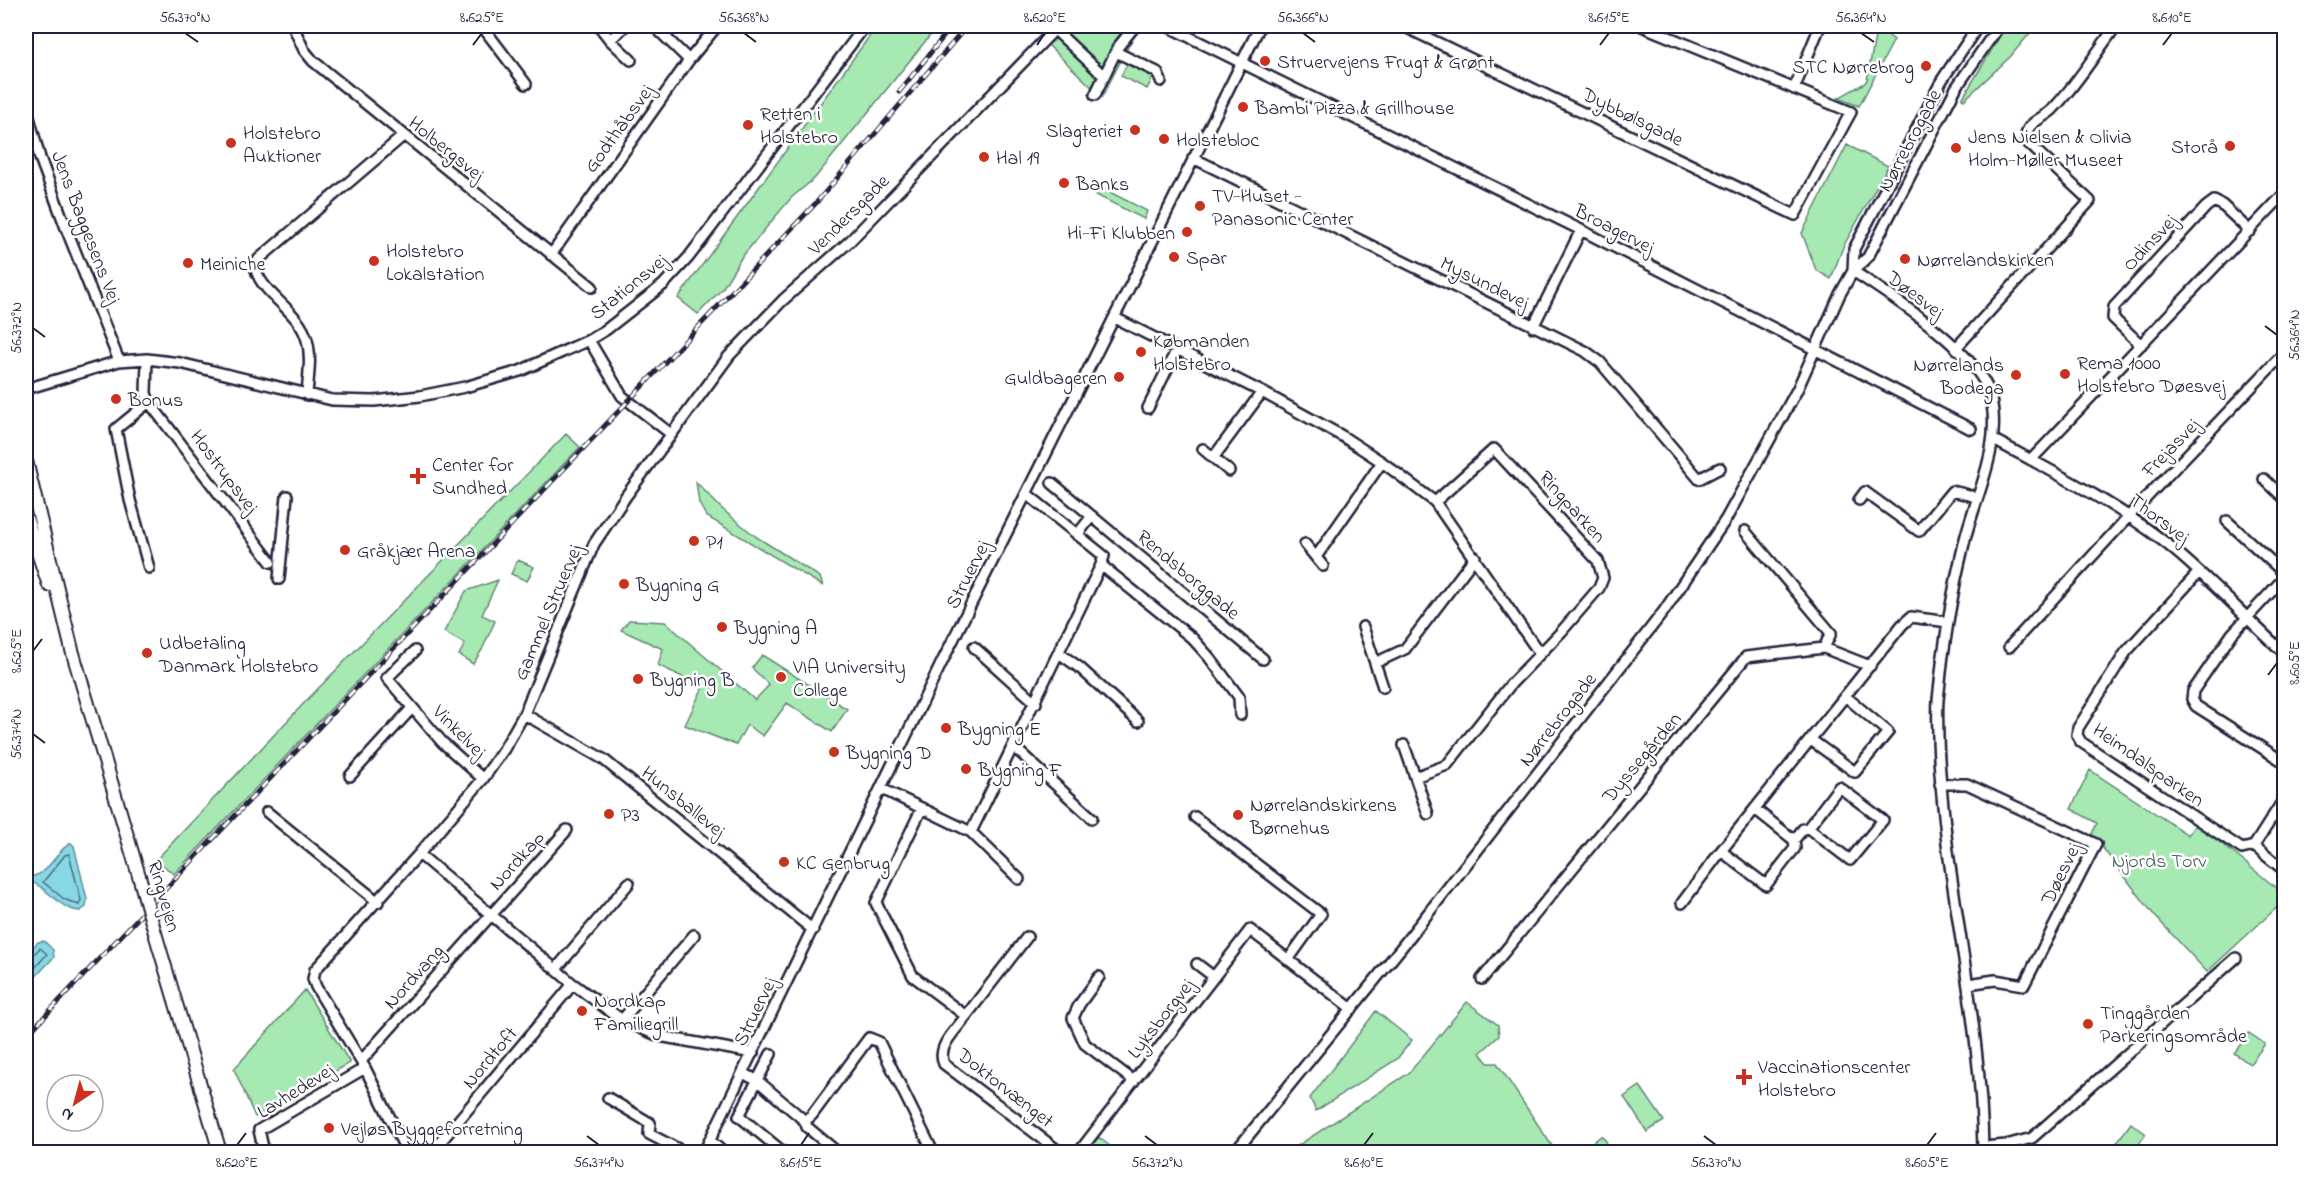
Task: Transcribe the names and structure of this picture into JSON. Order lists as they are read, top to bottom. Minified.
{"streets":{"main road":["Ringvejen"],"street":["Dybbølsgade","Godthåbsvej","Nørrebrogade","Holbergsvej","Vendersgade","Jens Baggesens Vej","Broagervej","Odinsvej","Mysundevej","Stationsvej","Døesvej","Frejasvej","Hostrupsvej","Ringparken","Thorsvej","Struervej","Rendsborggade","Gammel Struervej","Vinkelvej","Dyssegården","Heimdalsparken","Hunsballevej","Nordkap","Nordvang","Lyksborgvej","Nordtoft","Doktorvænget","Lavhedevej"]},"crossings":[["Godthåbsvej","Holbergsvej"],["Nørrebrogade","Broagervej"],["Nørrebrogade","Døesvej"],["Nørrebrogade","Lyksborgvej"],["Vendersgade","Gammel Struervej"],["Jens Baggesens Vej","Stationsvej"],["Broagervej","Struervej"],["Mysundevej","Struervej"],["Døesvej","Thorsvej"],["Frejasvej","Thorsvej"],["Thorsvej","Heimdalsparken"],["Struervej","Hunsballevej"],["Struervej","Nordkap"],["Gammel Struervej","Vinkelvej"],["Gammel Struervej","Hunsballevej"],["Gammel Struervej","Nordkap"],["Gammel Struervej","Lavhedevej"],["Nordkap","Nordvang"],["Nordkap","Nordtoft"],["Nordvang","Lavhedevej"]],"parks":["Njords Torv"],"places":{"other":["Struervejens Frugt & Grønt","STC Nørrebrog","Bambi Pizza & Grillhouse","Retten i Holstebro","Slagteriet","Holstebloc","Holstebro Auktioner","Storå","Jens Nielsen & Olivia Holm-Møller Museet","Hal 19","Banks","TV-Huset - Panasonic Center","Hi-Fi Klubben","Spar","Nørrelandskirken","Holstebro Lokalstation","Meiniche","Købmanden Holstebro","Rema 1000 Holstebro Døesvej","Nørrelands Bodega","Guldbageren","Bonus","P1","Gråkjær Arena","Bygning G","Bygning A","Udbetaling Danmark Holstebro","VIA University College","Bygning B","Bygning E","Bygning D","Bygning F","P3","Nørrelandskirkens Børnehus","KC Genbrug","Nordkap Familiegrill","Tinggården Parkeringsområde","Vejløs Byggeforretning"],"health":["Center for Sundhed","Vaccinationscenter Holstebro"]},"north":"bottom left","coordinates":["56.370°N","8.625°E","56.368°N","8.620°E","56.366°N","8.615°E","56.364°N","8.610°E","56.372°N","8.605°E","56.374°N"]}
